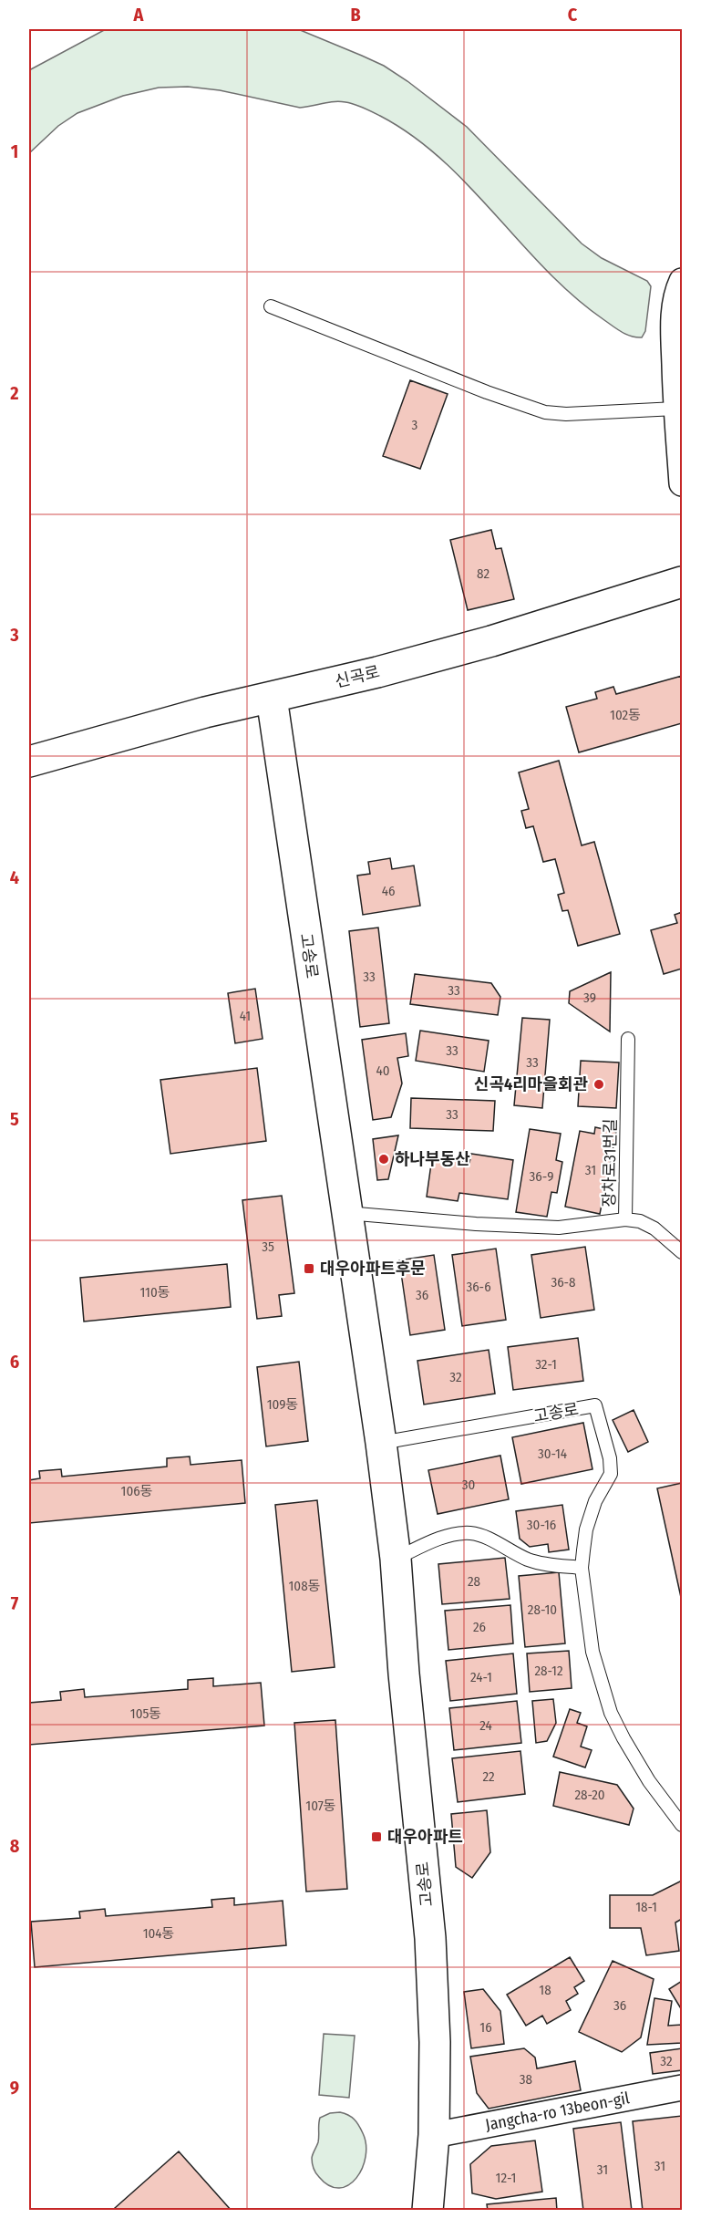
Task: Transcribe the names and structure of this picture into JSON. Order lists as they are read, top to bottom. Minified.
{"streets":{"street":["신곡로","고송로","Jangcha-ro 13beon-gil"],"lane":["장차로31번길"]},"crossings":[["신곡로","고송로"],["고송로","Jangcha-ro 13beon-gil"]],"places":{"other":["신곡4리마을회관","하나부동산"],"transit":["대우아파트후문","대우아파트"]},"house_numbers":["3","82","102동","46","33","33","39","41","33","33","40","33","31","36-9","35","36-8","36-6","110동","36","32-1","32","109동","30-14","30","106동","30-16","28","108동","28-10","26","28-12","24-1","105동","24","22","28-20","107동","18-1","104동","18","36","16","32","38","31","31","12-1"],"grid":{"columns":["A","B","C"],"rows":["1","2","3","4","5","6","7","8","9"]}}
